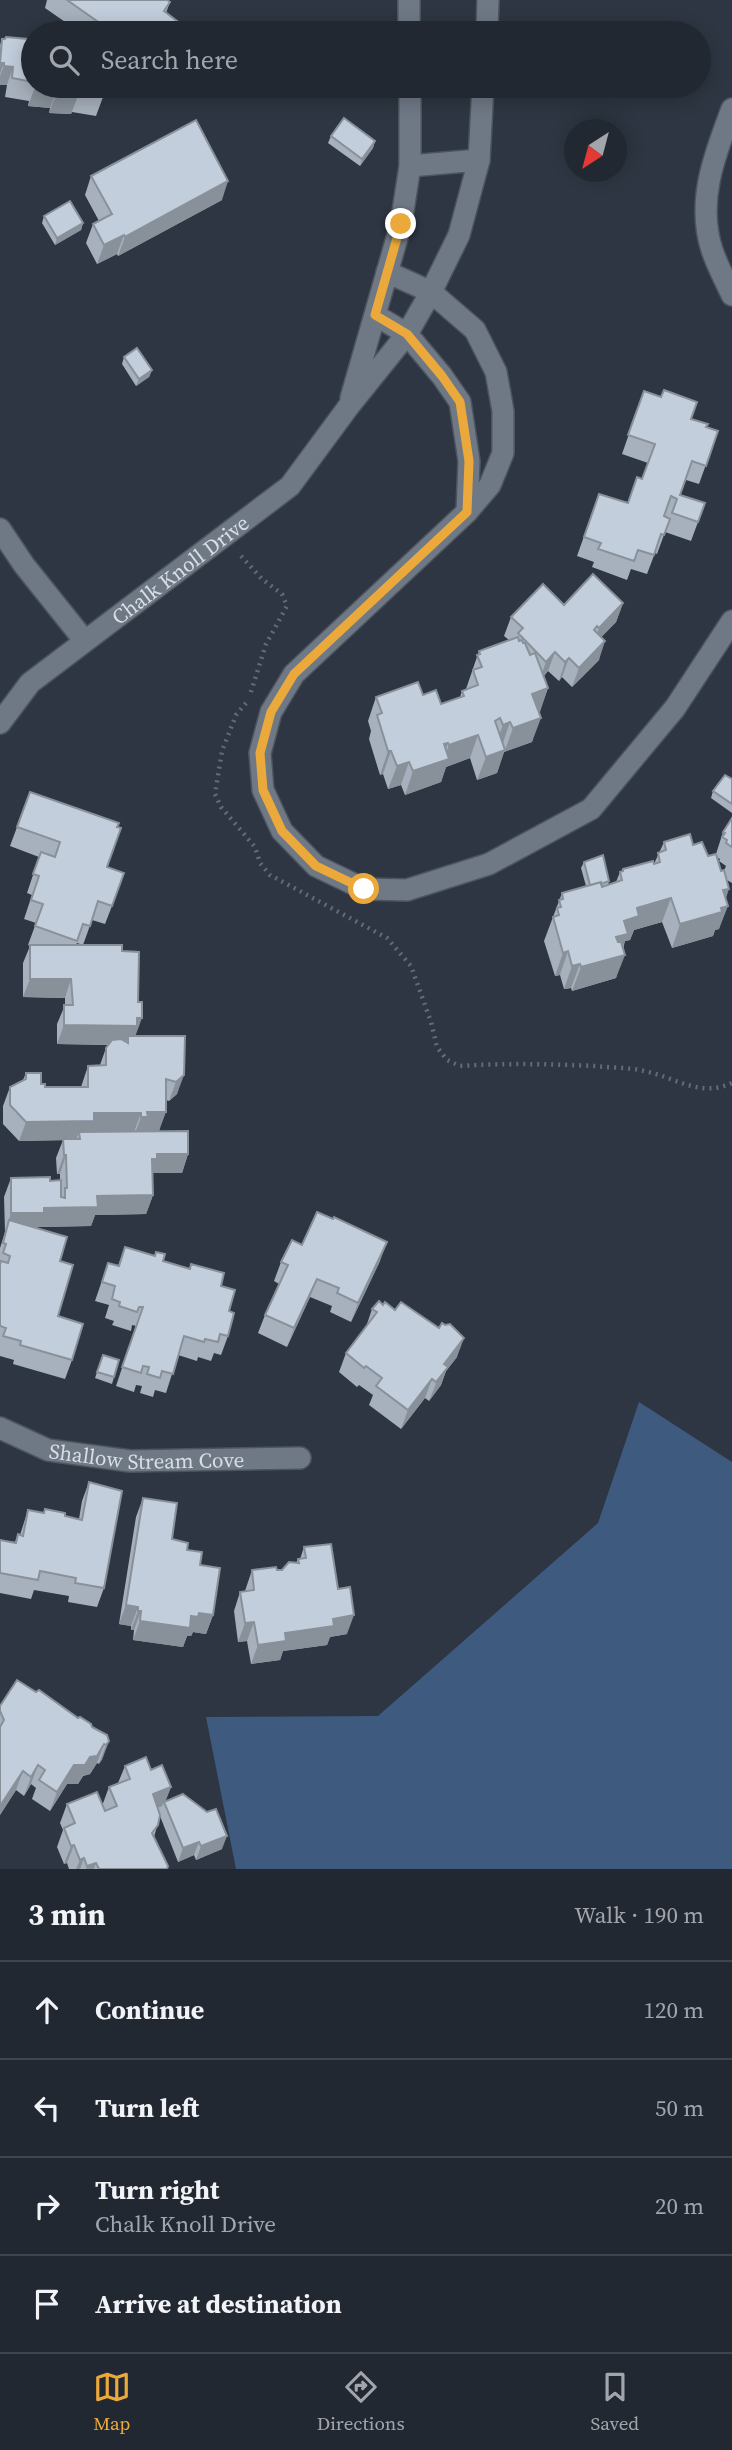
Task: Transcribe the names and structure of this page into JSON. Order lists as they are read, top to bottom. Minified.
{"streets":{"street":["Chalk Knoll Drive","Shallow Stream Cove"]},"north":"bottom left","page":{"search":"Search here","heading":["3 min","Walk · 190 m"],"list":[["Continue","120 m"],["Turn left","50 m"],["Turn right","Chalk Knoll Drive","20 m"],"Arrive at destination"],"nav":["Map","Directions","Saved"]}}
